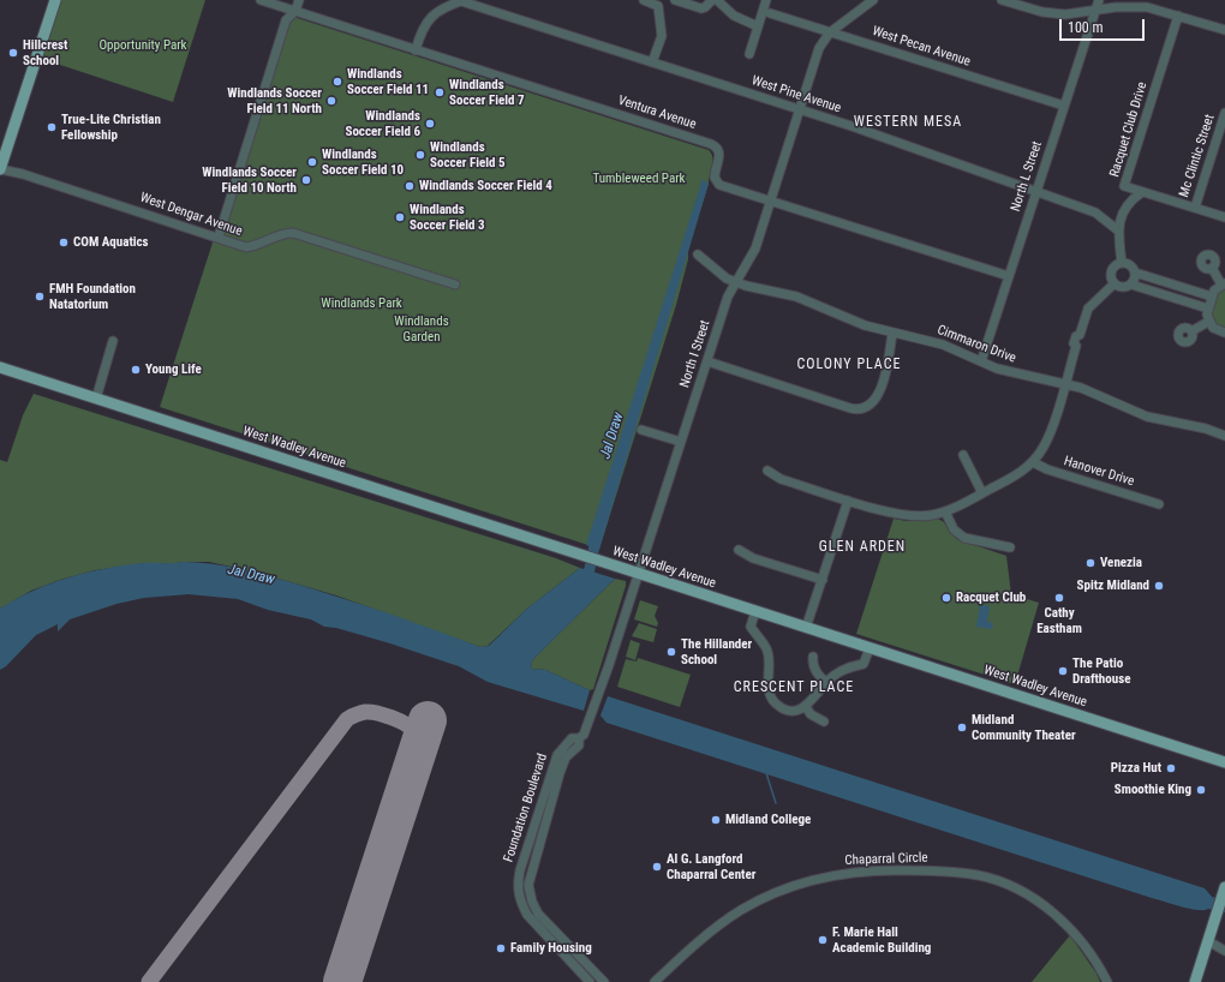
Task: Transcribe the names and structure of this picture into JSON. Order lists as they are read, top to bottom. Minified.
{"streets":{"main road":["West Wadley Avenue"],"street":["West Pecan Avenue","West Pine Avenue","Ventura Avenue","Racquet Club Drive","Mc Clintic Street","North L Street","West Dengar Avenue","Cimmaron Drive","North I Street","Hanover Drive","Foundation Boulevard","Chaparral Circle"]},"crossings":[["West Pecan Avenue","North L Street"],["West Pecan Avenue","North I Street"],["West Pine Avenue","North L Street"],["West Pine Avenue","North I Street"],["Ventura Avenue","North L Street"],["Ventura Avenue","North I Street"],["North L Street","Cimmaron Drive"],["Cimmaron Drive","North I Street"],["North I Street","West Wadley Avenue"],["North I Street","Foundation Boulevard"]],"districts":["WESTERN MESA","COLONY PLACE","GLEN ARDEN","CRESCENT PLACE"],"water":["Jal Draw"],"parks":["Opportunity Park","Tumbleweed Park","Windlands Park","Windlands Garden"],"places":["Hillcrest School","Windlands Soccer Field 11","Windlands Soccer Field 7","Windlands Soccer Field 11 North","Windlands Soccer Field 6","True-Lite Christian Fellowship","Windlands Soccer Field 5","Windlands Soccer Field 10","Windlands Soccer Field 10 North","Windlands Soccer Field 4","Windlands Soccer Field 3","COM Aquatics","FMH Foundation Natatorium","Young Life","Venezia","Spitz Midland","Racquet Club","Cathy Eastham","The Hillander School","The Patio Drafthouse","Midland Community Theater","Pizza Hut","Smoothie King","Midland College","Al G. Langford Chaparral Center","F. Marie Hall Academic Building","Family Housing"],"scale_bar":"100 m"}
